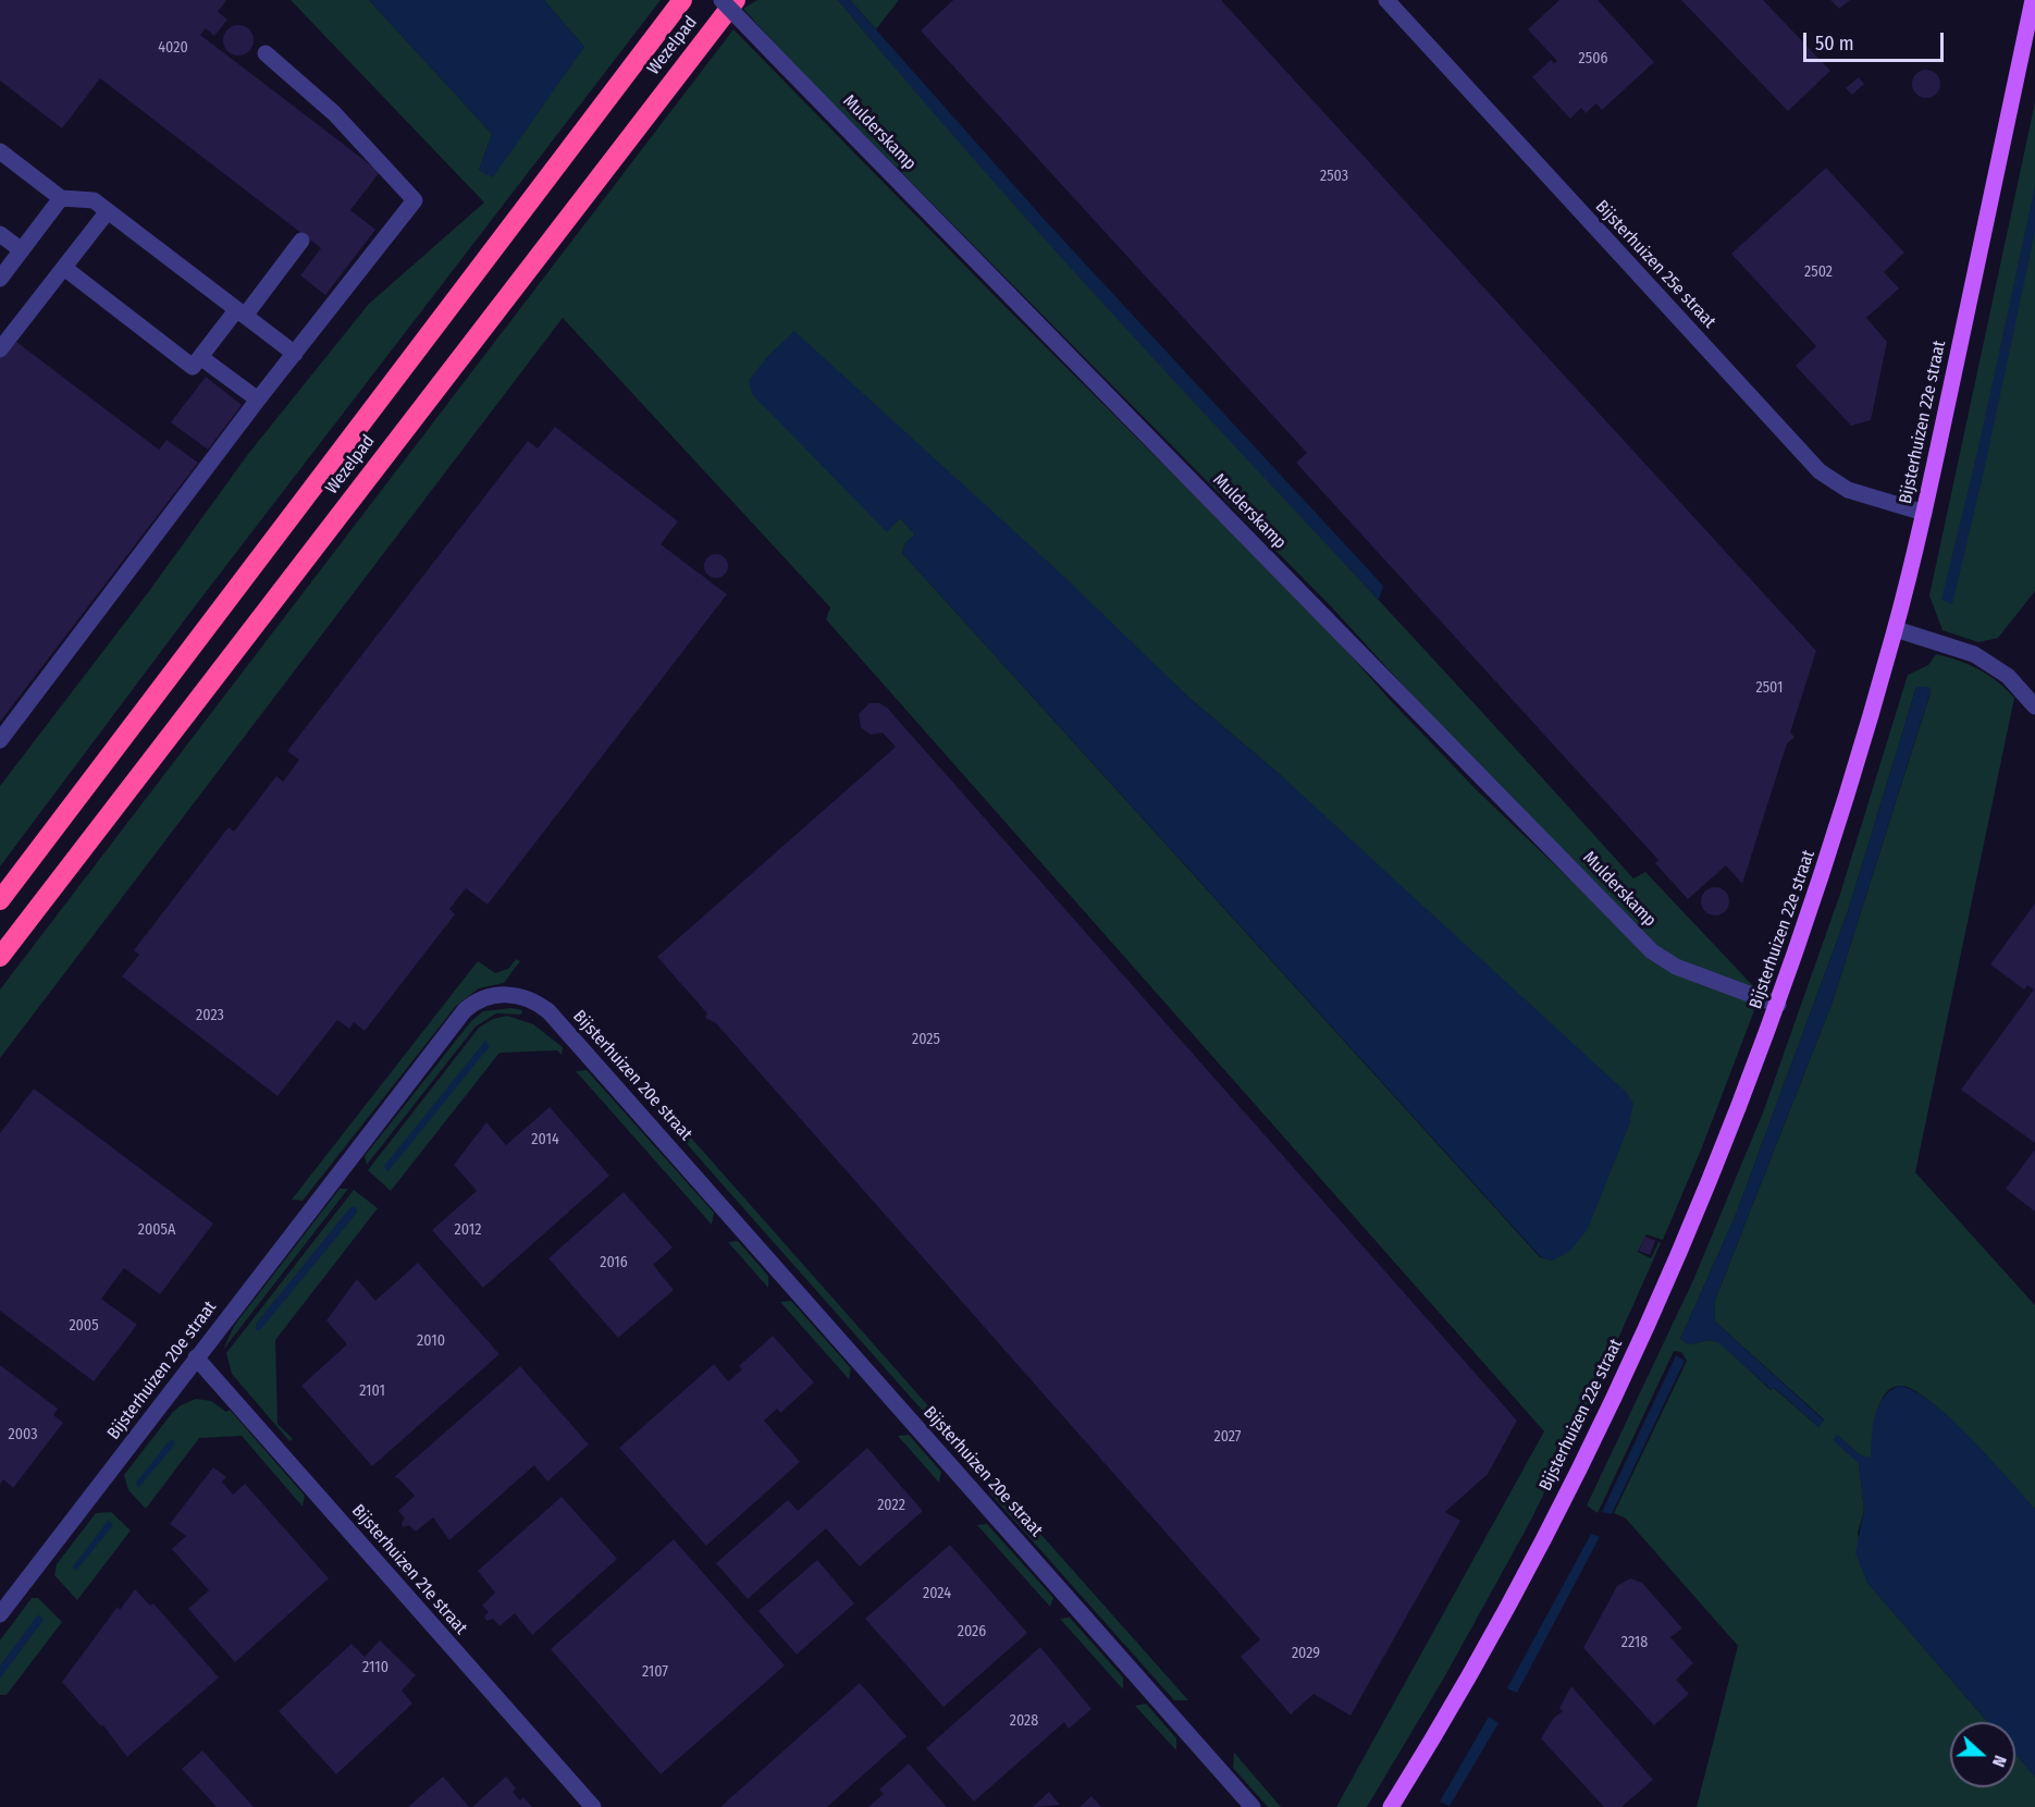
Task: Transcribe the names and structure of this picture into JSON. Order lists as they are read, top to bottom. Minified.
{"streets":{"highway":["Wezelpad"],"main road":["Bijsterhuizen 22e straat"],"street":["Mulderskamp","Bijsterhuizen 25e straat","Bijsterhuizen 20e straat","Bijsterhuizen 21e straat"]},"crossings":[["Mulderskamp","Bijsterhuizen 22e straat"],["Bijsterhuizen 25e straat","Bijsterhuizen 22e straat"],["Bijsterhuizen 20e straat","Bijsterhuizen 21e straat"]],"house_numbers":["4020","2506","2503","2502","2501","2023","2025","2014","2005A","2012","2016","2005","2010","2101","2003","2027","2022","2024","2026","2218","2029","2110","2107","2028"],"scale_bar":"50 m","north":"right"}
